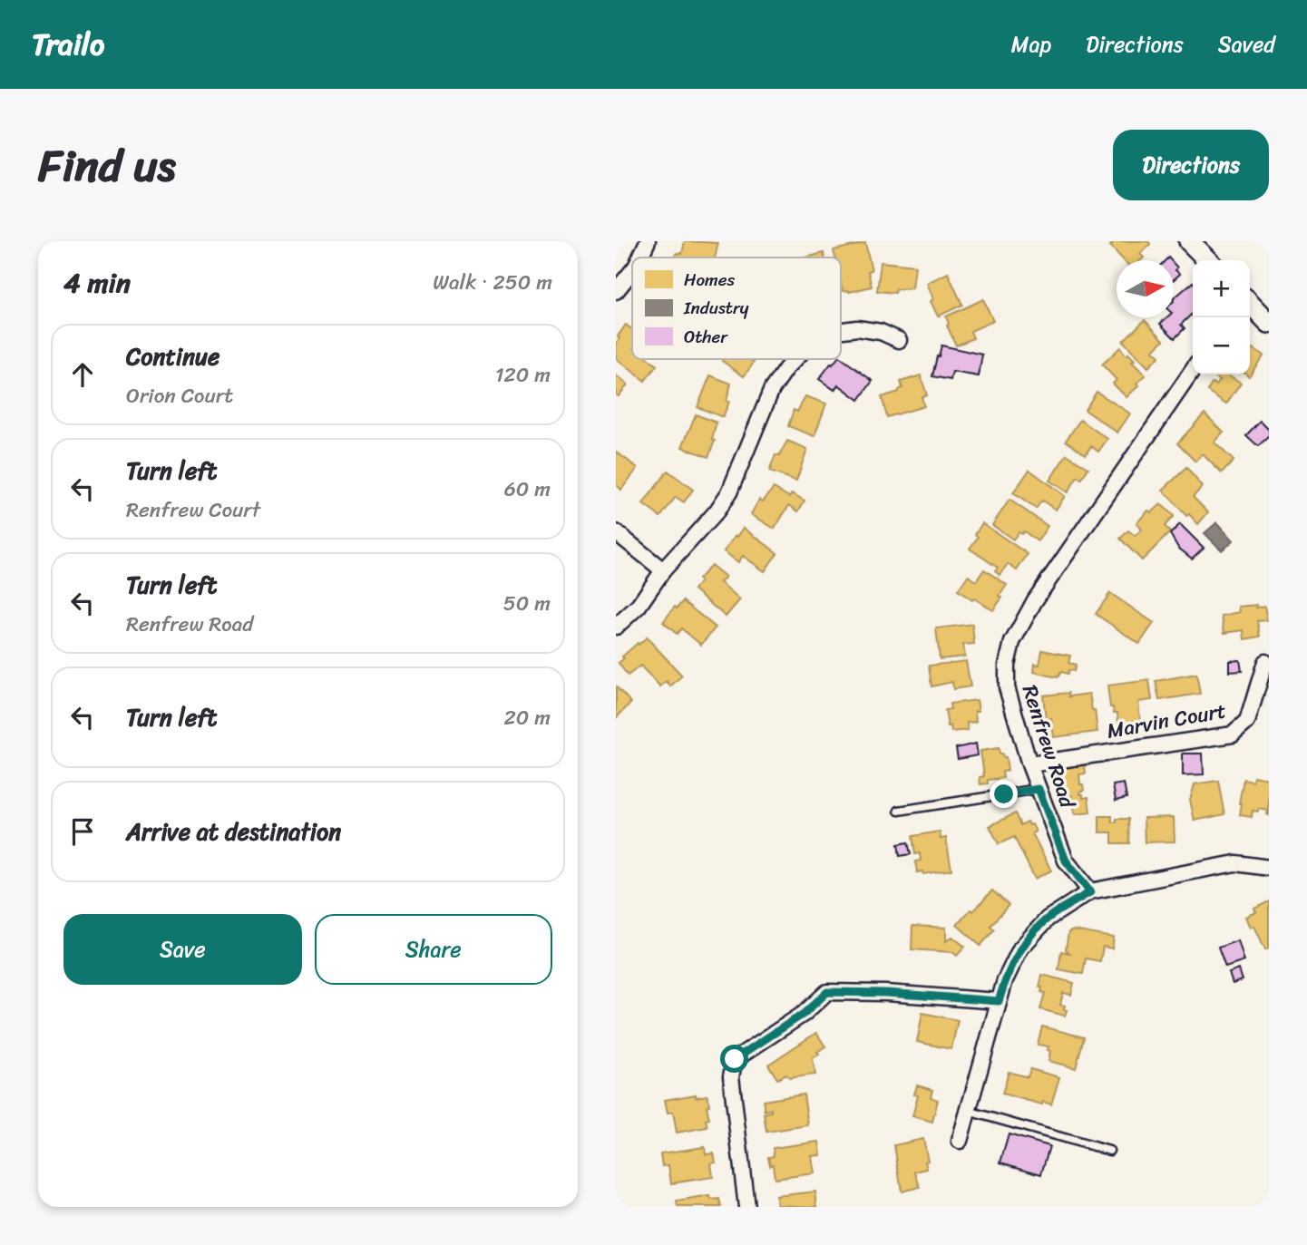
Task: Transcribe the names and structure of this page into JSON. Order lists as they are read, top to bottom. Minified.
{"streets":{"street":["Marvin Court","Renfrew Road"]},"crossings":[["Marvin Court","Renfrew Road"]],"legend":["Homes","Industry","Other"],"north":"right","page":{"header":"Trailo","nav":["Map","Directions","Saved"],"title":"Find us","buttons":["Directions",["Save","Share"]],"heading":["4 min","Walk · 250 m"],"map_buttons":["+","−"],"list":[["Continue","Orion Court","120 m"],["Turn left","Renfrew Court","60 m"],["Turn left","Renfrew Road","50 m"],["Turn left","20 m"],"Arrive at destination"]}}
